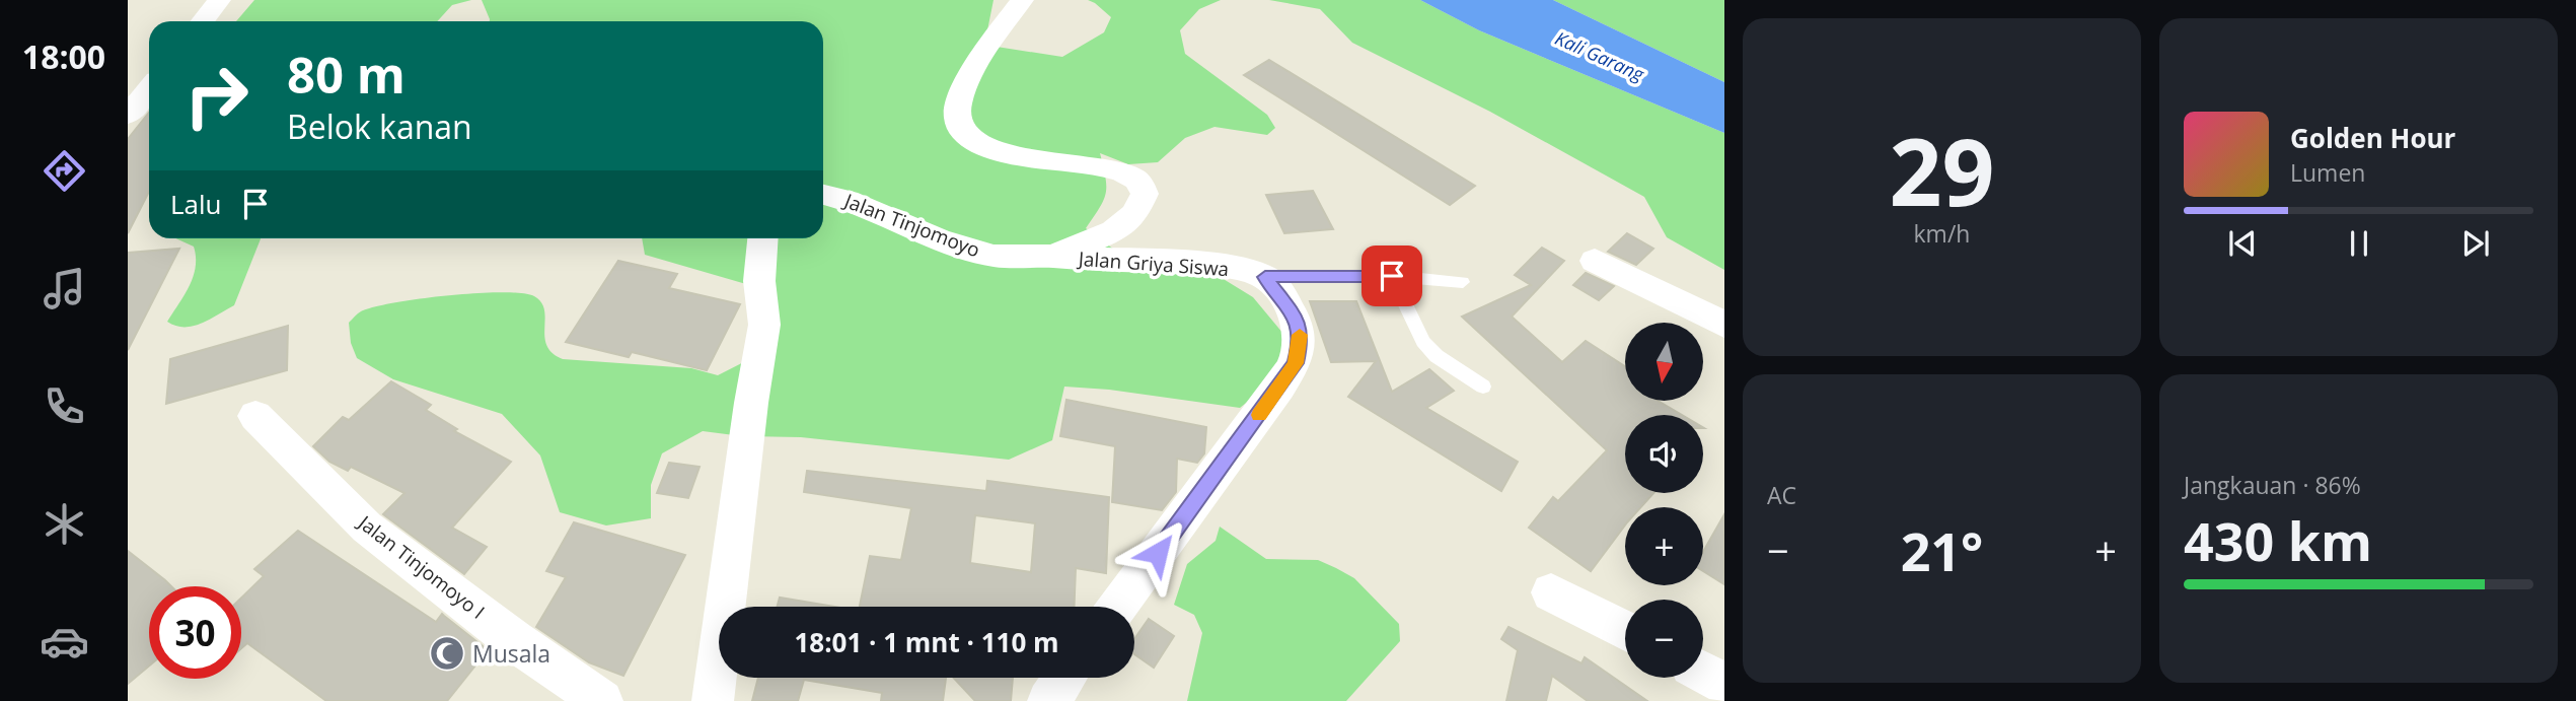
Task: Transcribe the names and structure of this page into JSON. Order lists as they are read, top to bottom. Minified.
{"streets":{"street":["Jalan Tinjomoyo","Jalan Griya Siswa","Jalan Tinjomoyo I"]},"crossings":[["Jalan Tinjomoyo","Jalan Griya Siswa"]],"water":["Kali Garang"],"places":{"mosque":["Musala"]},"north":"bottom","page":{"tabs":"18:00","tile":[["29","km/h"],"AC",["Jangkauan · 86%","430 km"]],"turn":["80 m","Belok kanan"],"song":["Golden Hour","Lumen"],"then":"Lalu","map_buttons":["+","−"],"heat":["−","21°","+"],"limit":"30","trip":"18:01 · 1 mnt · 110 m"}}
